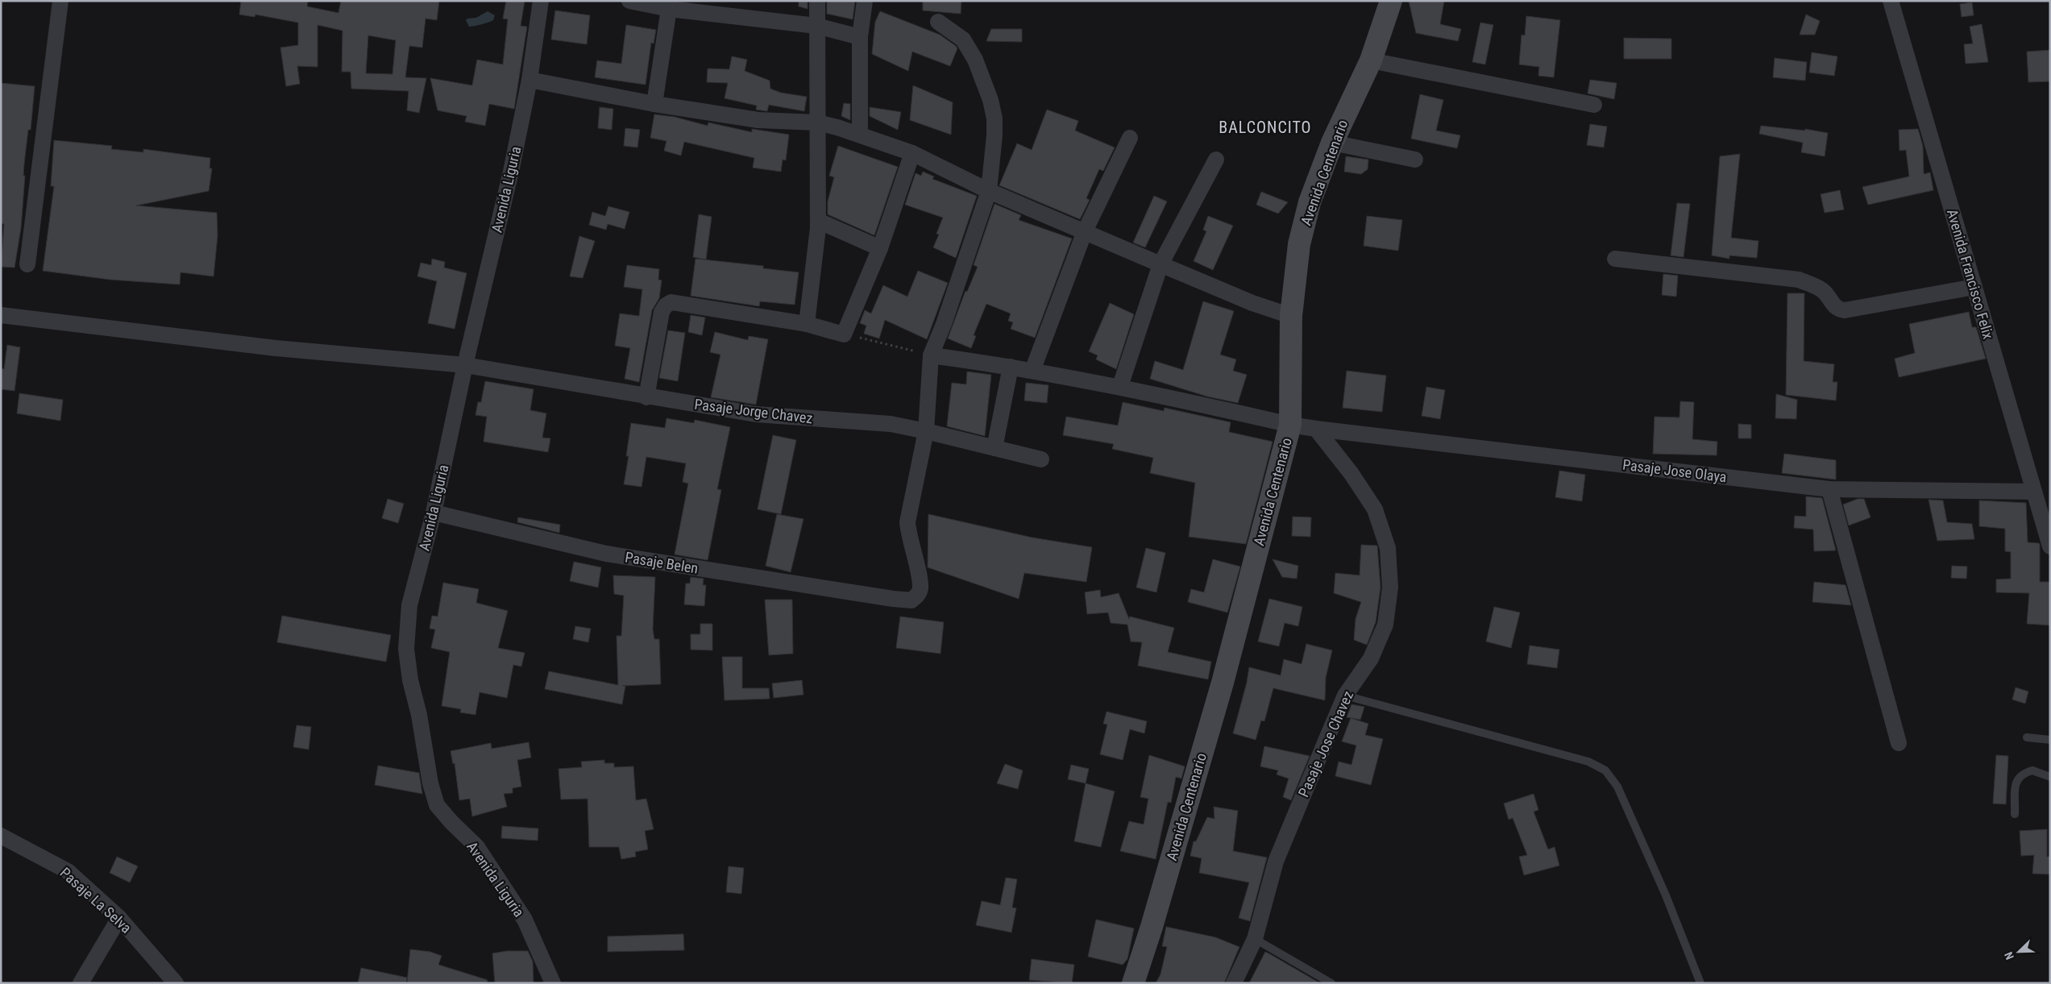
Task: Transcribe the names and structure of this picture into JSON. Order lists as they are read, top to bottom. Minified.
{"streets":{"main road":["Avenida Centenario"],"street":["Avenida Liguria","Avenida Francisco Felix","Pasaje Jorge Chavez","Pasaje Jose Olaya","Pasaje Belen","Pasaje Jose Chavez","Pasaje La Selva"]},"crossings":[["Avenida Liguria","Pasaje Jorge Chavez"],["Avenida Liguria","Pasaje Belen"],["Avenida Francisco Felix","Pasaje Jose Olaya"],["Pasaje Jorge Chavez","Pasaje Belen"],["Pasaje Jose Olaya","Pasaje Jose Chavez"]],"districts":["BALCONCITO"],"north":"bottom left"}
